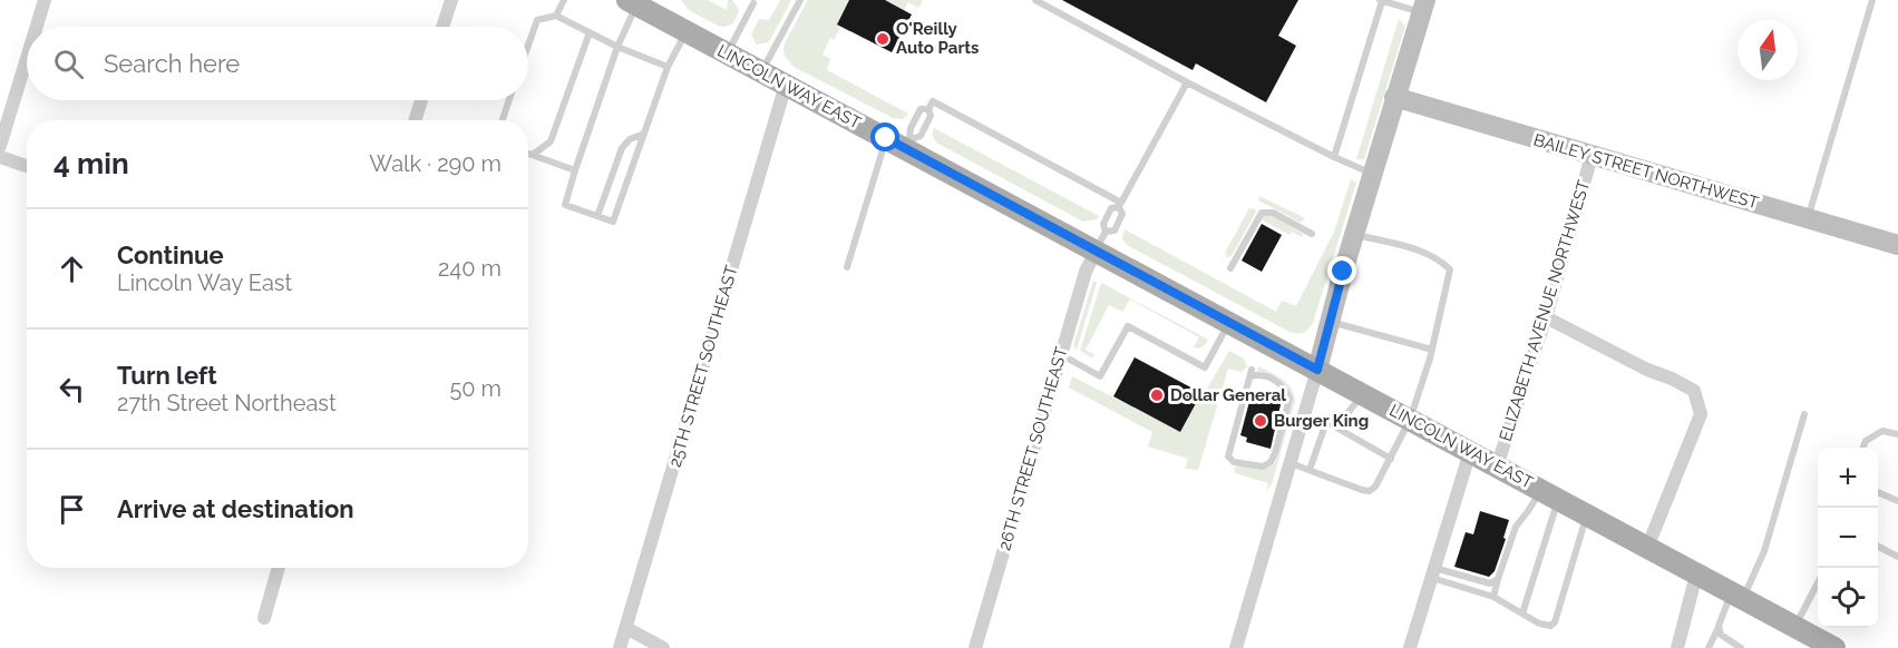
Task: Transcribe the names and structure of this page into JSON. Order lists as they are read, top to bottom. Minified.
{"streets":{"main road":["LINCOLN WAY EAST"],"street":["BAILEY STREET NORTHWEST","ELIZABETH AVENUE NORTHWEST","25TH STREET SOUTHEAST","26TH STREET SOUTHEAST"]},"crossings":[["LINCOLN WAY EAST","ELIZABETH AVENUE NORTHWEST"],["LINCOLN WAY EAST","25TH STREET SOUTHEAST"],["LINCOLN WAY EAST","26TH STREET SOUTHEAST"],["BAILEY STREET NORTHWEST","ELIZABETH AVENUE NORTHWEST"]],"places":["O'Reilly Auto Parts","Dollar General","Burger King"],"north":"top","page":{"search":"Search here","heading":["4 min","Walk · 290 m"],"list":[["Continue","Lincoln Way East","240 m"],["Turn left","27th Street Northeast","50 m"],"Arrive at destination"],"map_buttons":["+","−"]}}
